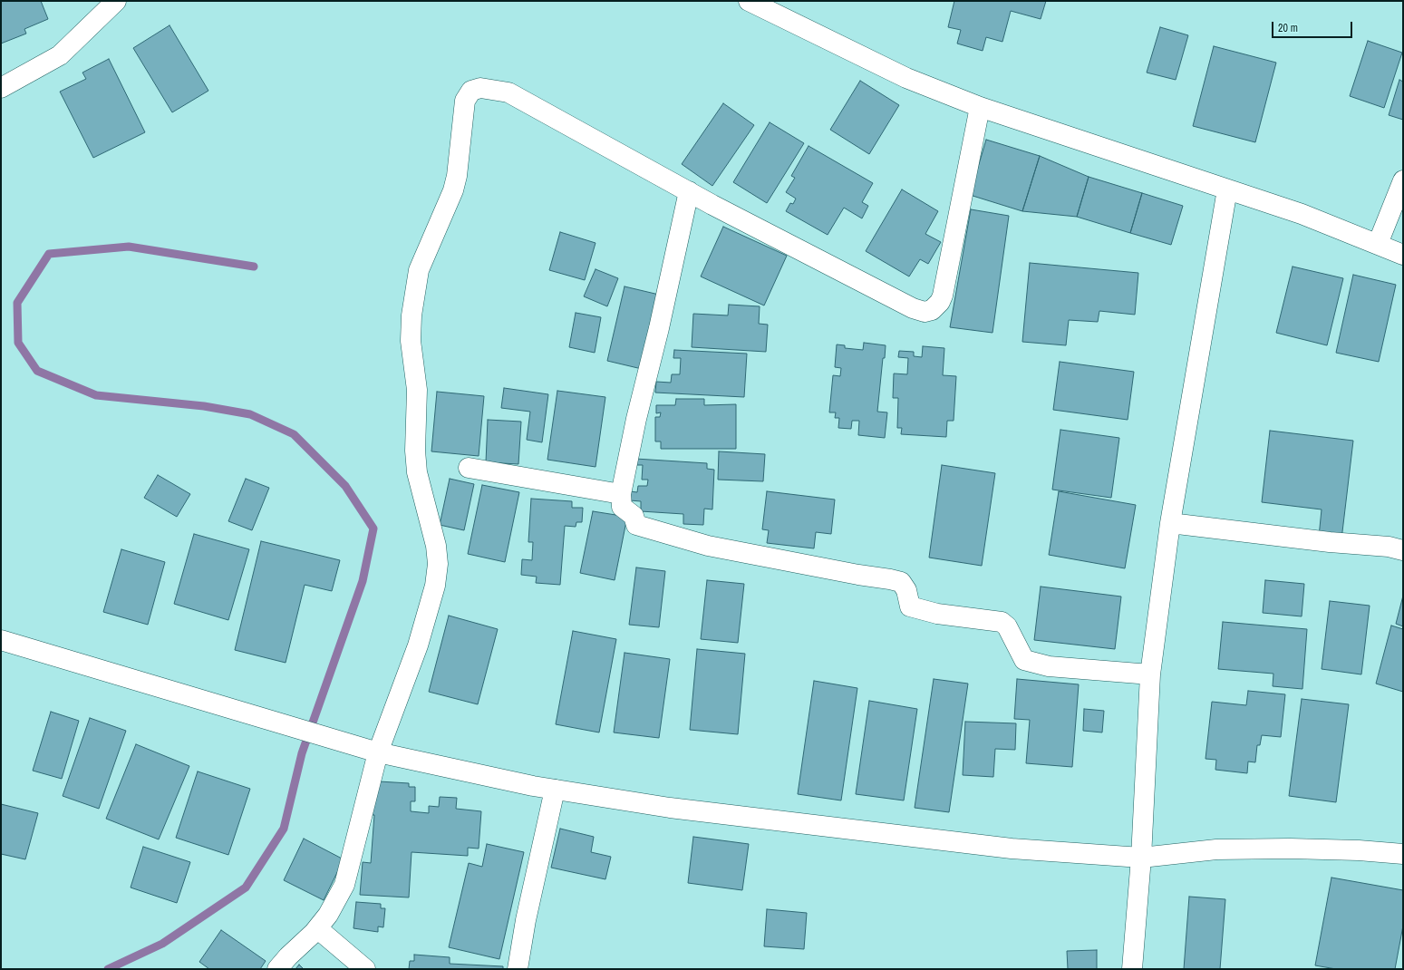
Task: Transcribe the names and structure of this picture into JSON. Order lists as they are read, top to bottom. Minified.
{"scale_bar":"20 m"}
